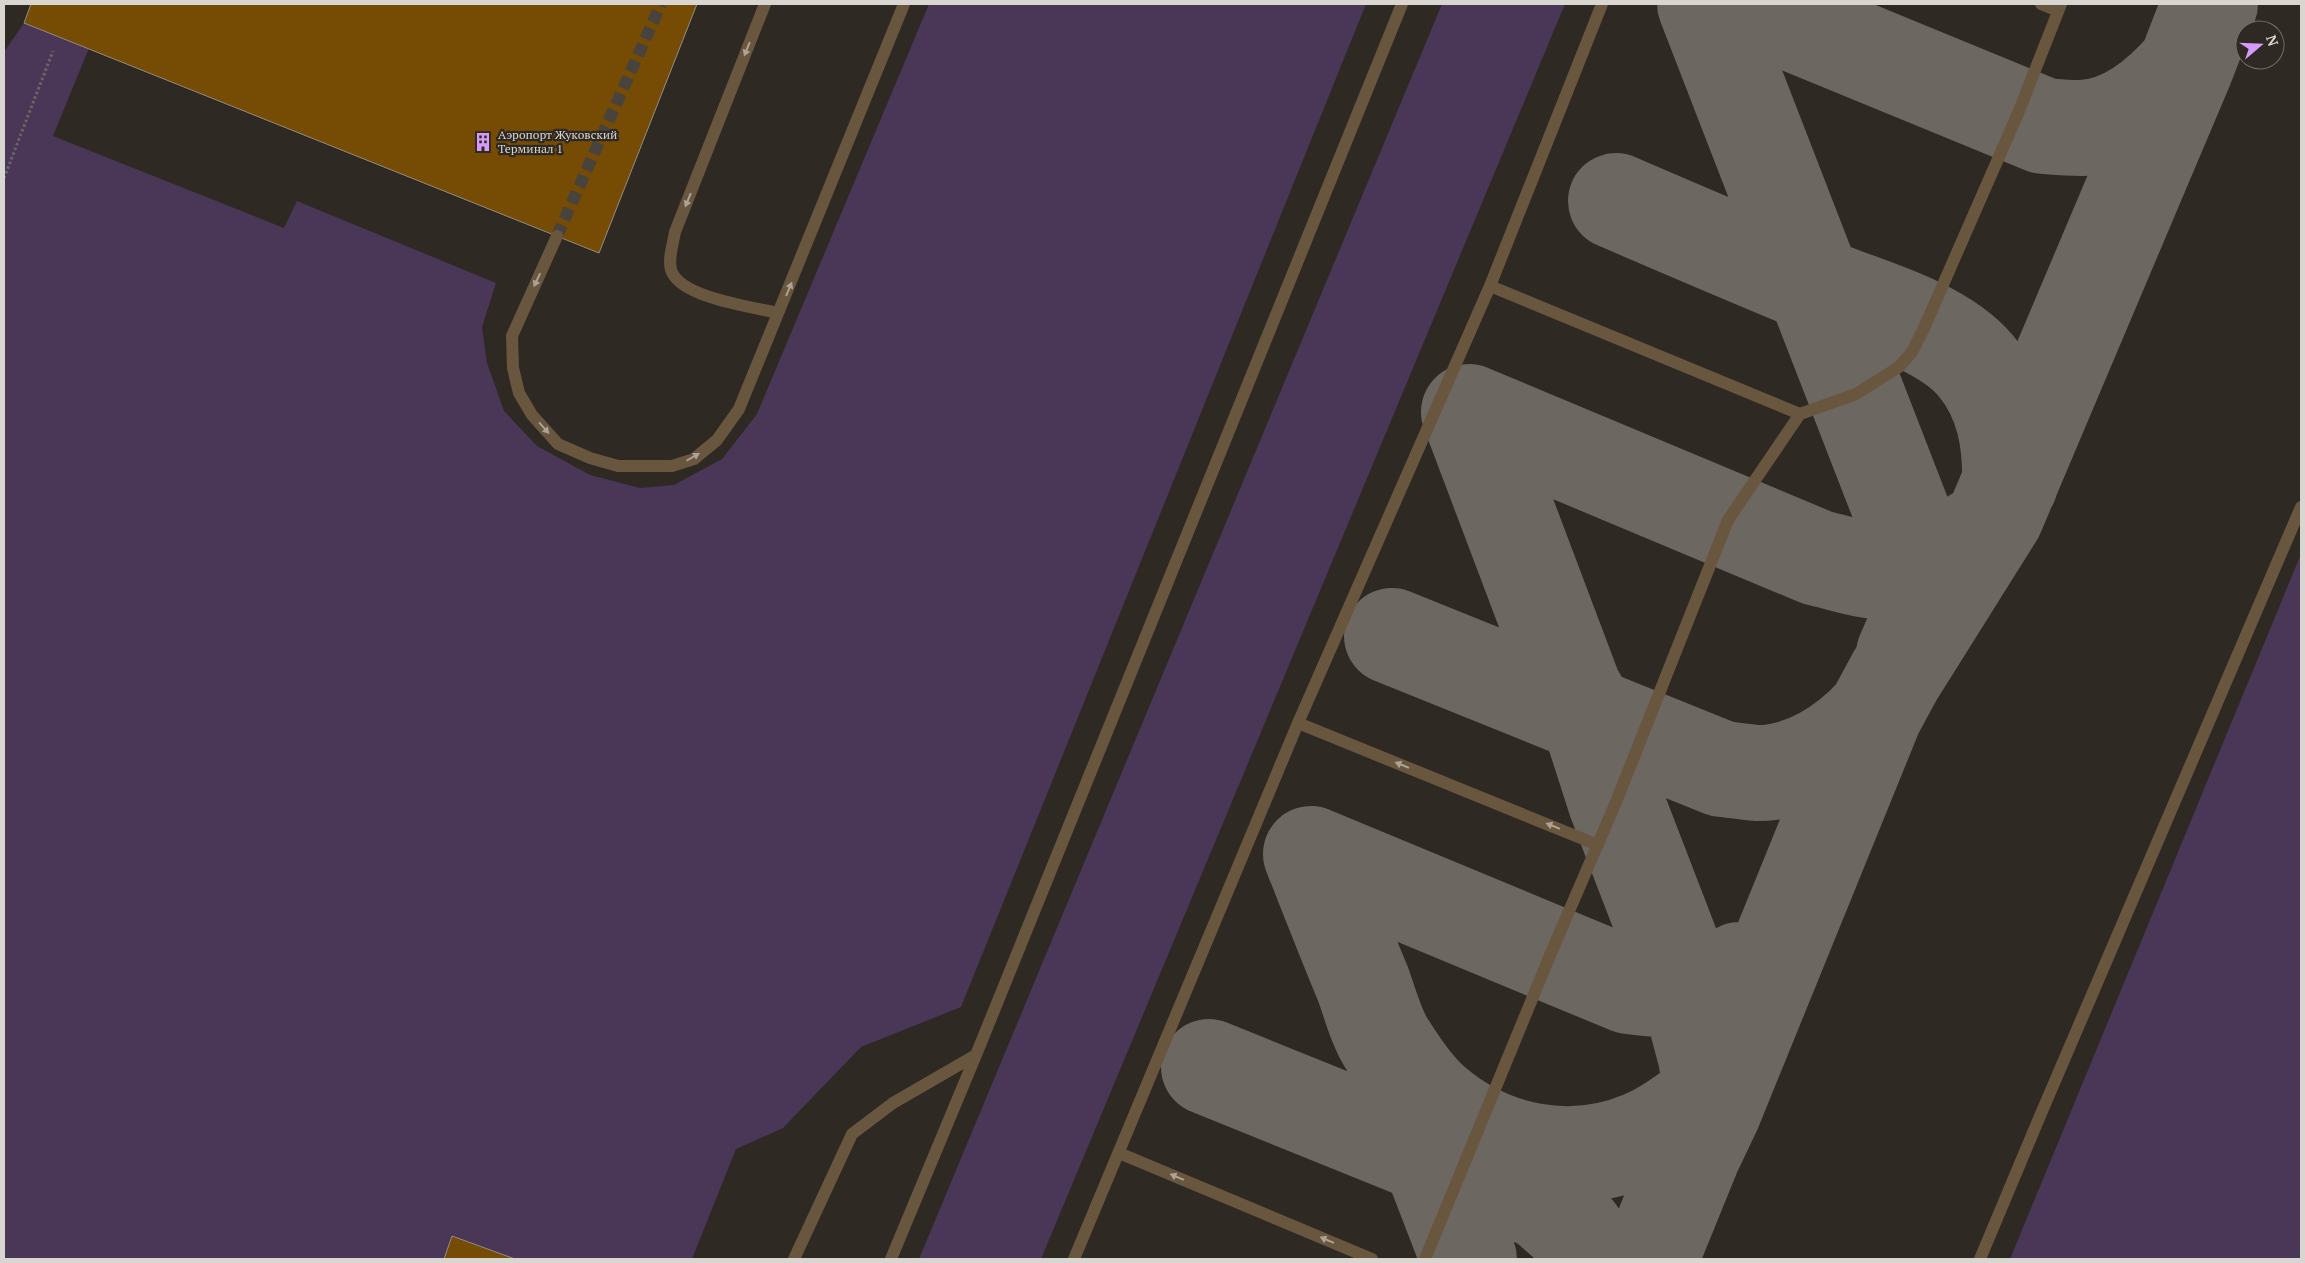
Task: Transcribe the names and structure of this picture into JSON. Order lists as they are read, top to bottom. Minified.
{"places":{"building":["Аэропорт Жуковский Терминал 1"]},"north":"right"}
